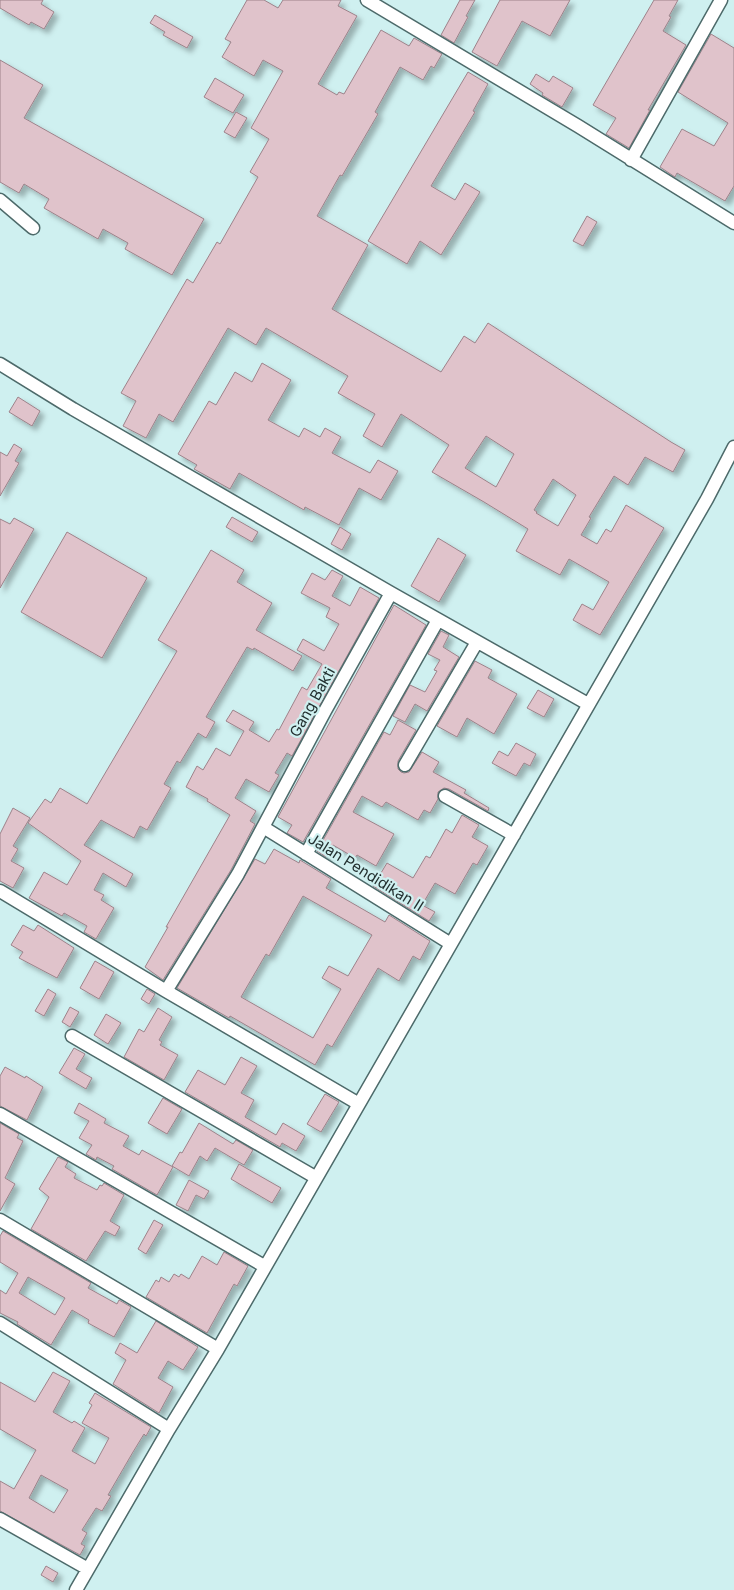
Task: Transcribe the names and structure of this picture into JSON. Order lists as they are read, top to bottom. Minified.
{"streets":{"street":["Gang Bakti","Jalan Pendidikan II"]},"crossings":[["Gang Bakti","Jalan Pendidikan II"]]}
